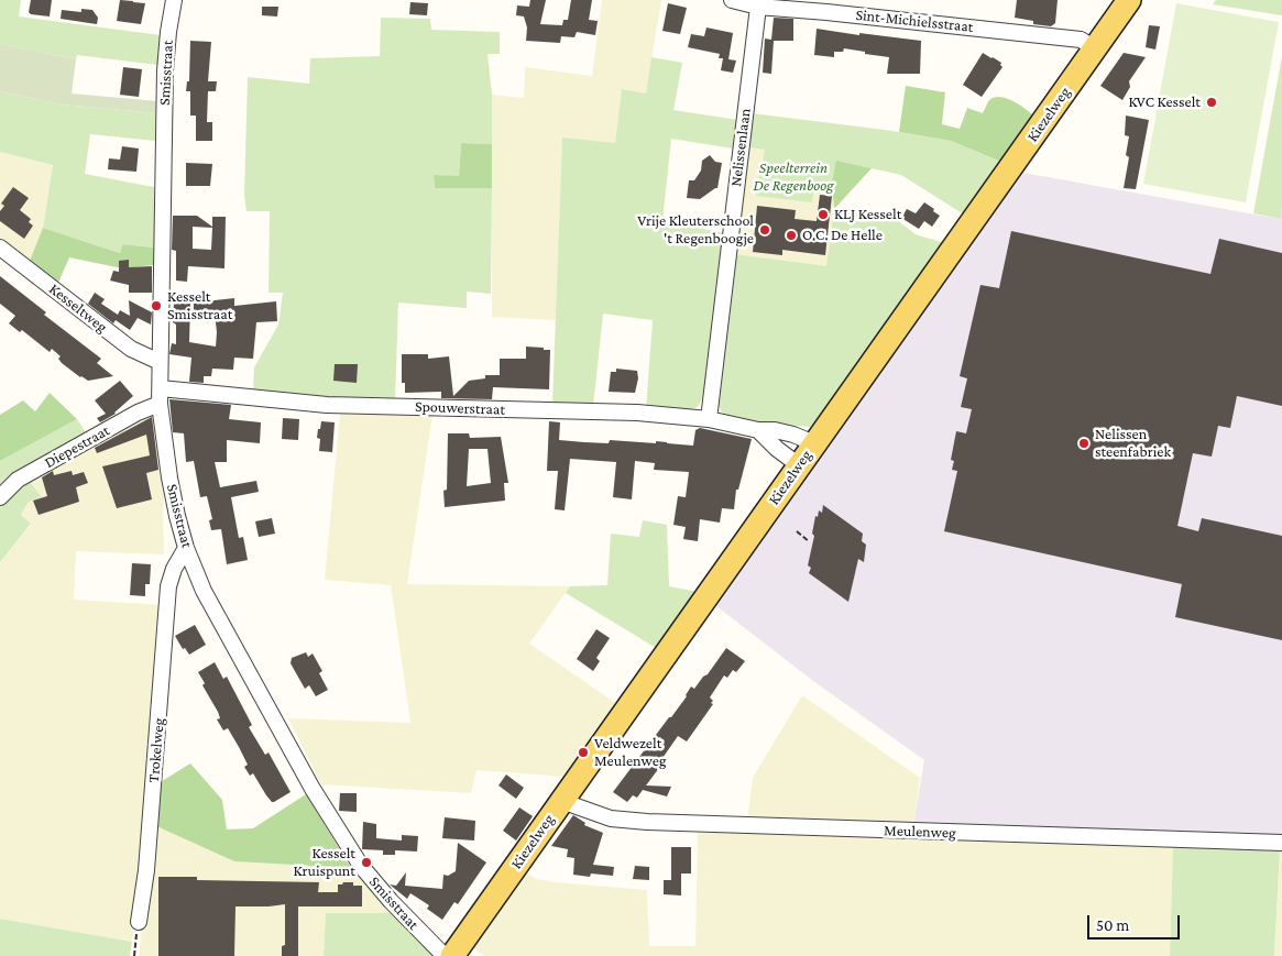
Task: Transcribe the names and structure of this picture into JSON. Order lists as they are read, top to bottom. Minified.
{"streets":{"main road":["Kiezelweg"],"street":["Sint-Michielsstraat","Smisstraat","Nelissenlaan","Kesseltweg","Spouwerstraat","Diepestraat","Trokelweg","Meulenweg"]},"crossings":[["Sint-Michielsstraat","Kiezelweg"],["Sint-Michielsstraat","Nelissenlaan"],["Smisstraat","Kesseltweg"],["Smisstraat","Spouwerstraat"],["Smisstraat","Diepestraat"],["Smisstraat","Trokelweg"],["Kiezelweg","Spouwerstraat"],["Kiezelweg","Meulenweg"],["Nelissenlaan","Spouwerstraat"],["Spouwerstraat","Diepestraat"]],"parks":["Speelterrein De Regenboog"],"places":["KVC Kesselt","KLJ Kesselt","Vrije Kleuterschool 't Regenboogje","O.C. De Helle","Kesselt Smisstraat","Nelissen steenfabriek","Veldwezelt Meulenweg","Kesselt Kruispunt"],"scale_bar":"50 m"}
